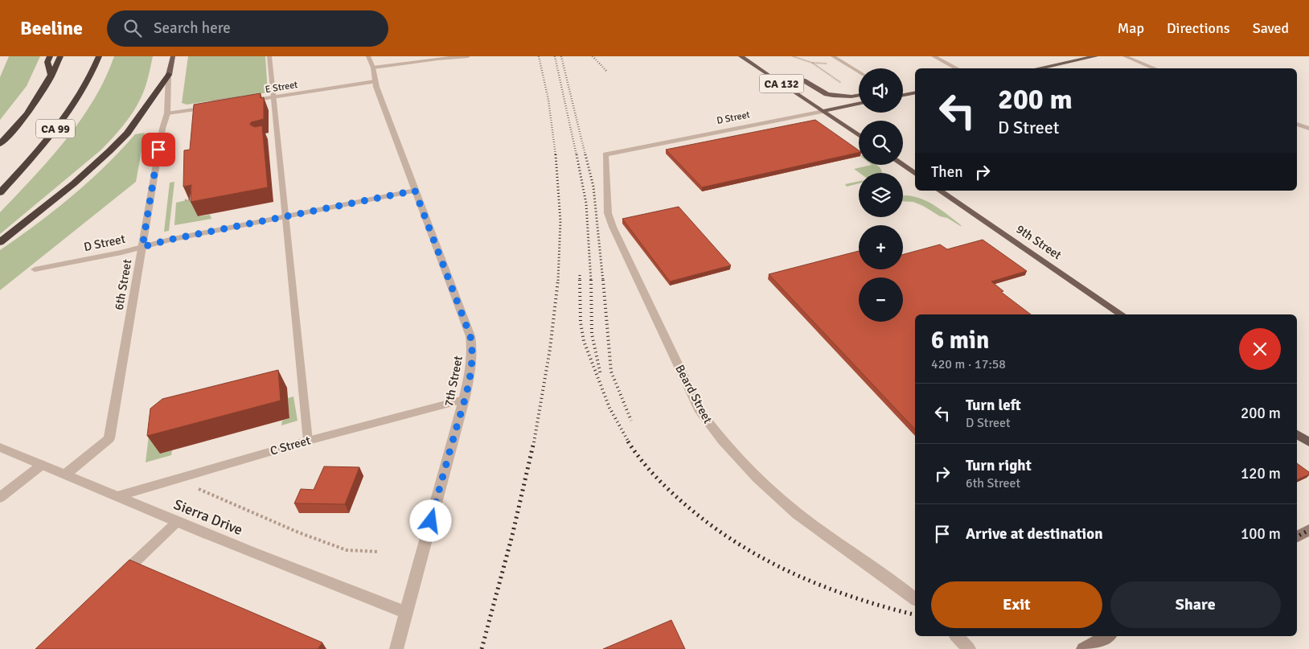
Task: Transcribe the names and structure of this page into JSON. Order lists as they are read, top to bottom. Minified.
{"streets":{"highway":["CA 99"],"main road":["CA 132","D Street","9th Street","6th Street"],"street":["E Street","7th Street","Beard Street","C Street","Sierra Drive"]},"crossings":[["CA 132","D Street"],["E Street","7th Street"],["D Street","6th Street"],["D Street","7th Street"],["D Street","Beard Street"],["6th Street","Sierra Drive"],["7th Street","C Street"],["7th Street","Sierra Drive"],["C Street","Sierra Drive"]],"page":{"header":"Beeline","search":"Search here","nav":["Map","Directions","Saved"],"map_buttons":["+","−"],"turn":["200 m","D Street"],"then":"Then","heading":["6 min","420 m · 17:58"],"list":[{"name":"Turn left","note":"D Street","value":"200 m"},{"name":"Turn right","note":"6th Street","value":"120 m"},{"name":"Arrive at destination","value":"100 m"}],"buttons":["Exit","Share"]}}
